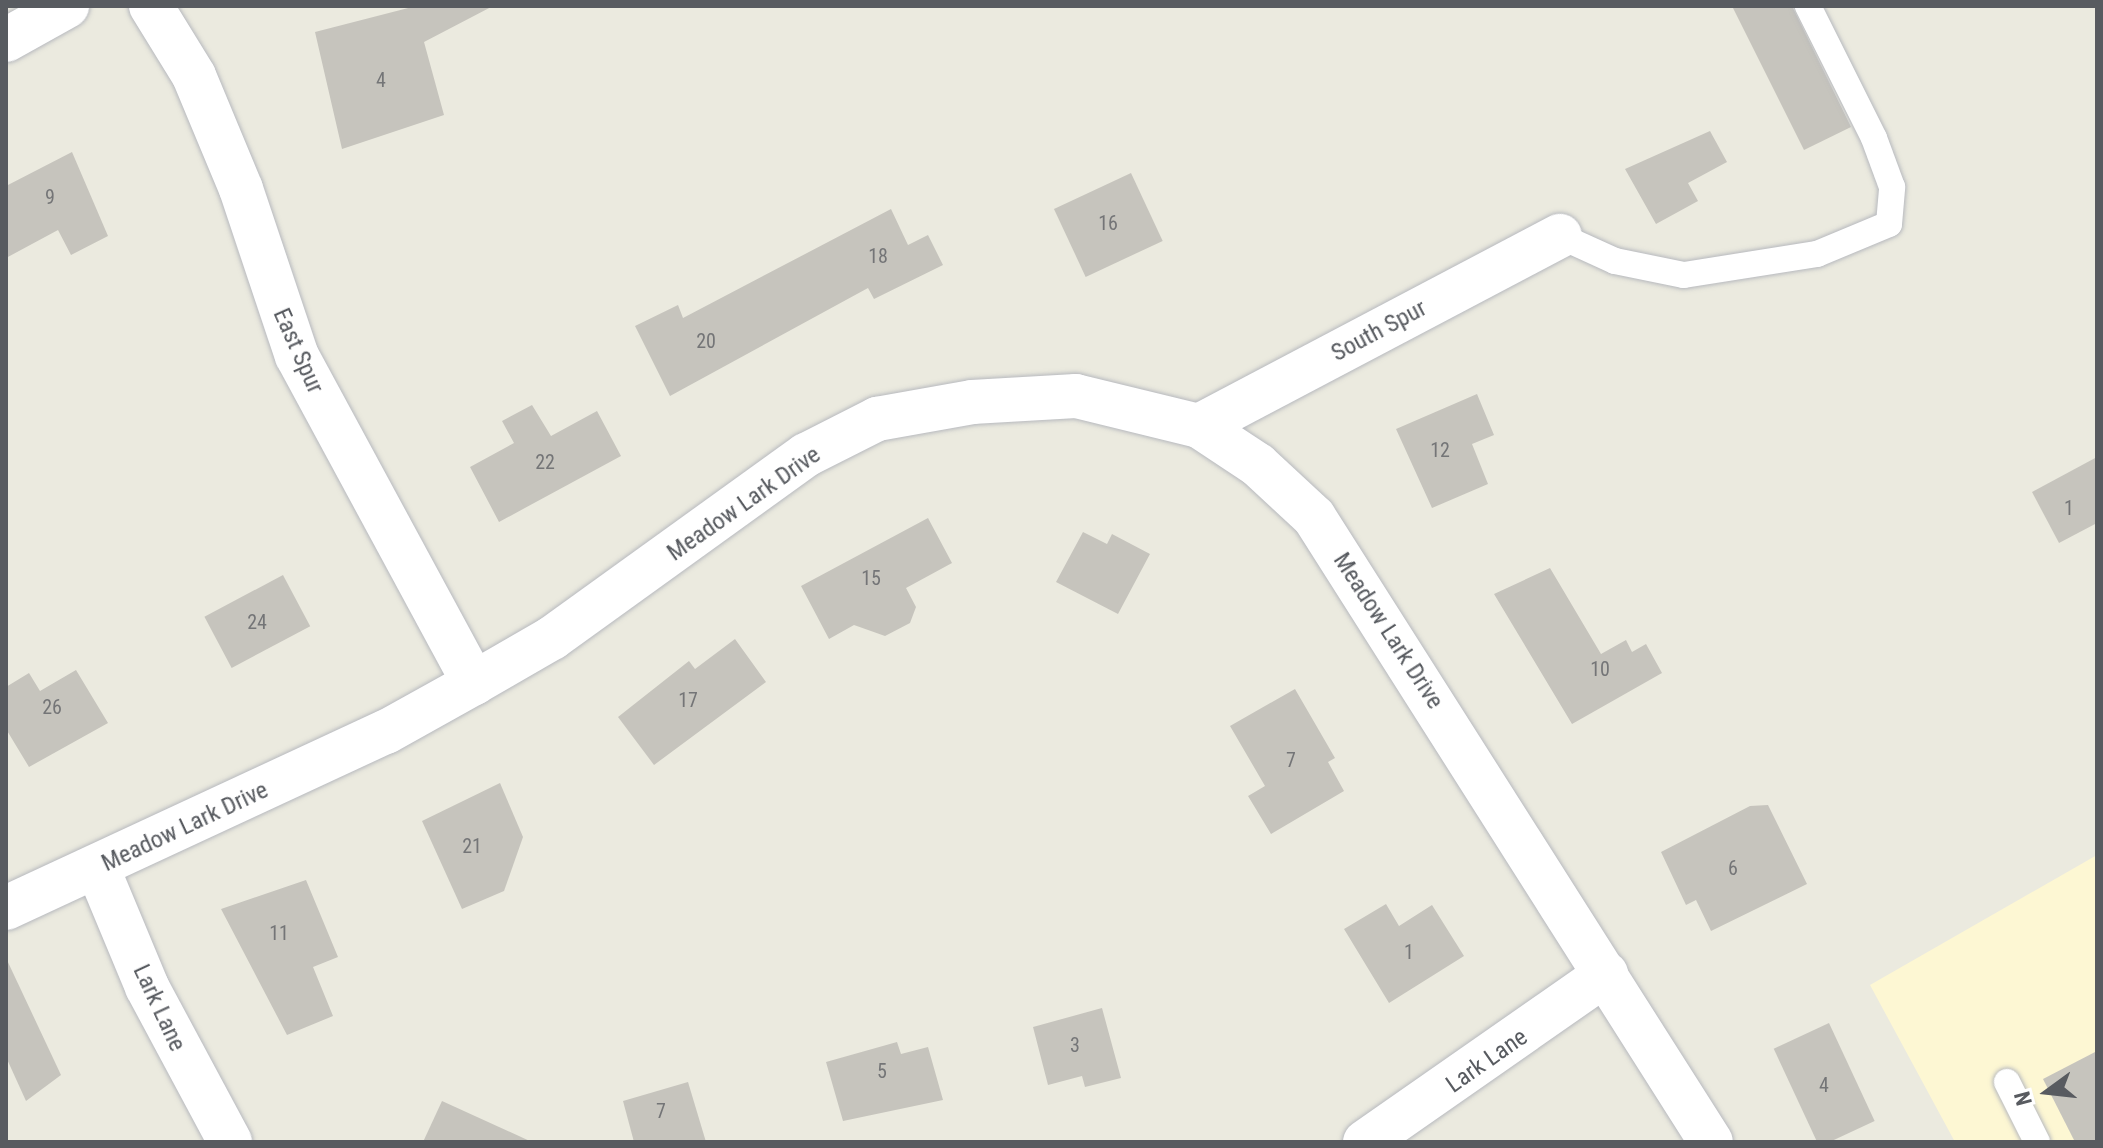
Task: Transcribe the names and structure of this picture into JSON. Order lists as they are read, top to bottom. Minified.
{"streets":{"street":["South Spur","East Spur","Meadow Lark Drive","Lark Lane"]},"crossings":[["South Spur","Meadow Lark Drive"],["East Spur","Meadow Lark Drive"],["Meadow Lark Drive","Lark Lane"]],"house_numbers":["4","9","16","18","20","12","22","1","15","24","10","17","26","7","21","6","11","1","3","5","4","7"],"north":"left"}
